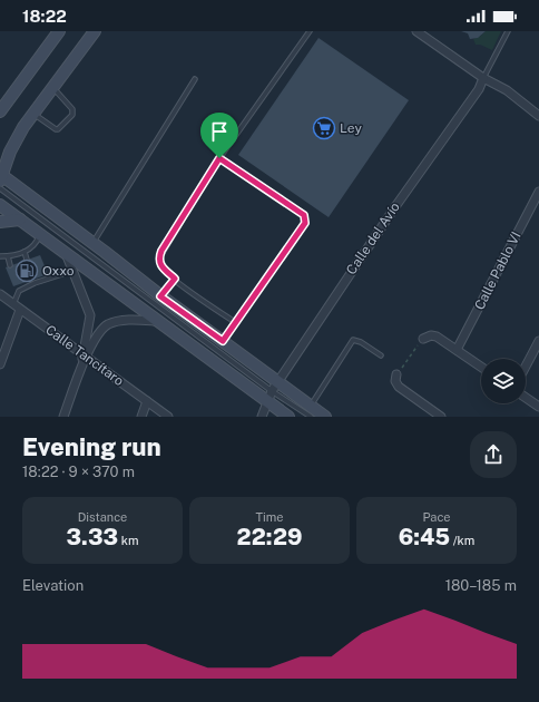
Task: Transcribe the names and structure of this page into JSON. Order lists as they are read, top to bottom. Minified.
{"streets":{"street":["Calle del Avío","Calle Pablo VI","Calle Tancítaro"]},"places":{"supermarket":["Ley"],"fuel station":["Oxxo"]},"page":{"status":"18:22","heading":["Evening run","18:22 · 9 × 370 m"],"stats":[["Distance","3.33 km"],["Time","22:29"],["Pace","6:45 /km"]],"chart":["Elevation","180–185 m"]}}
